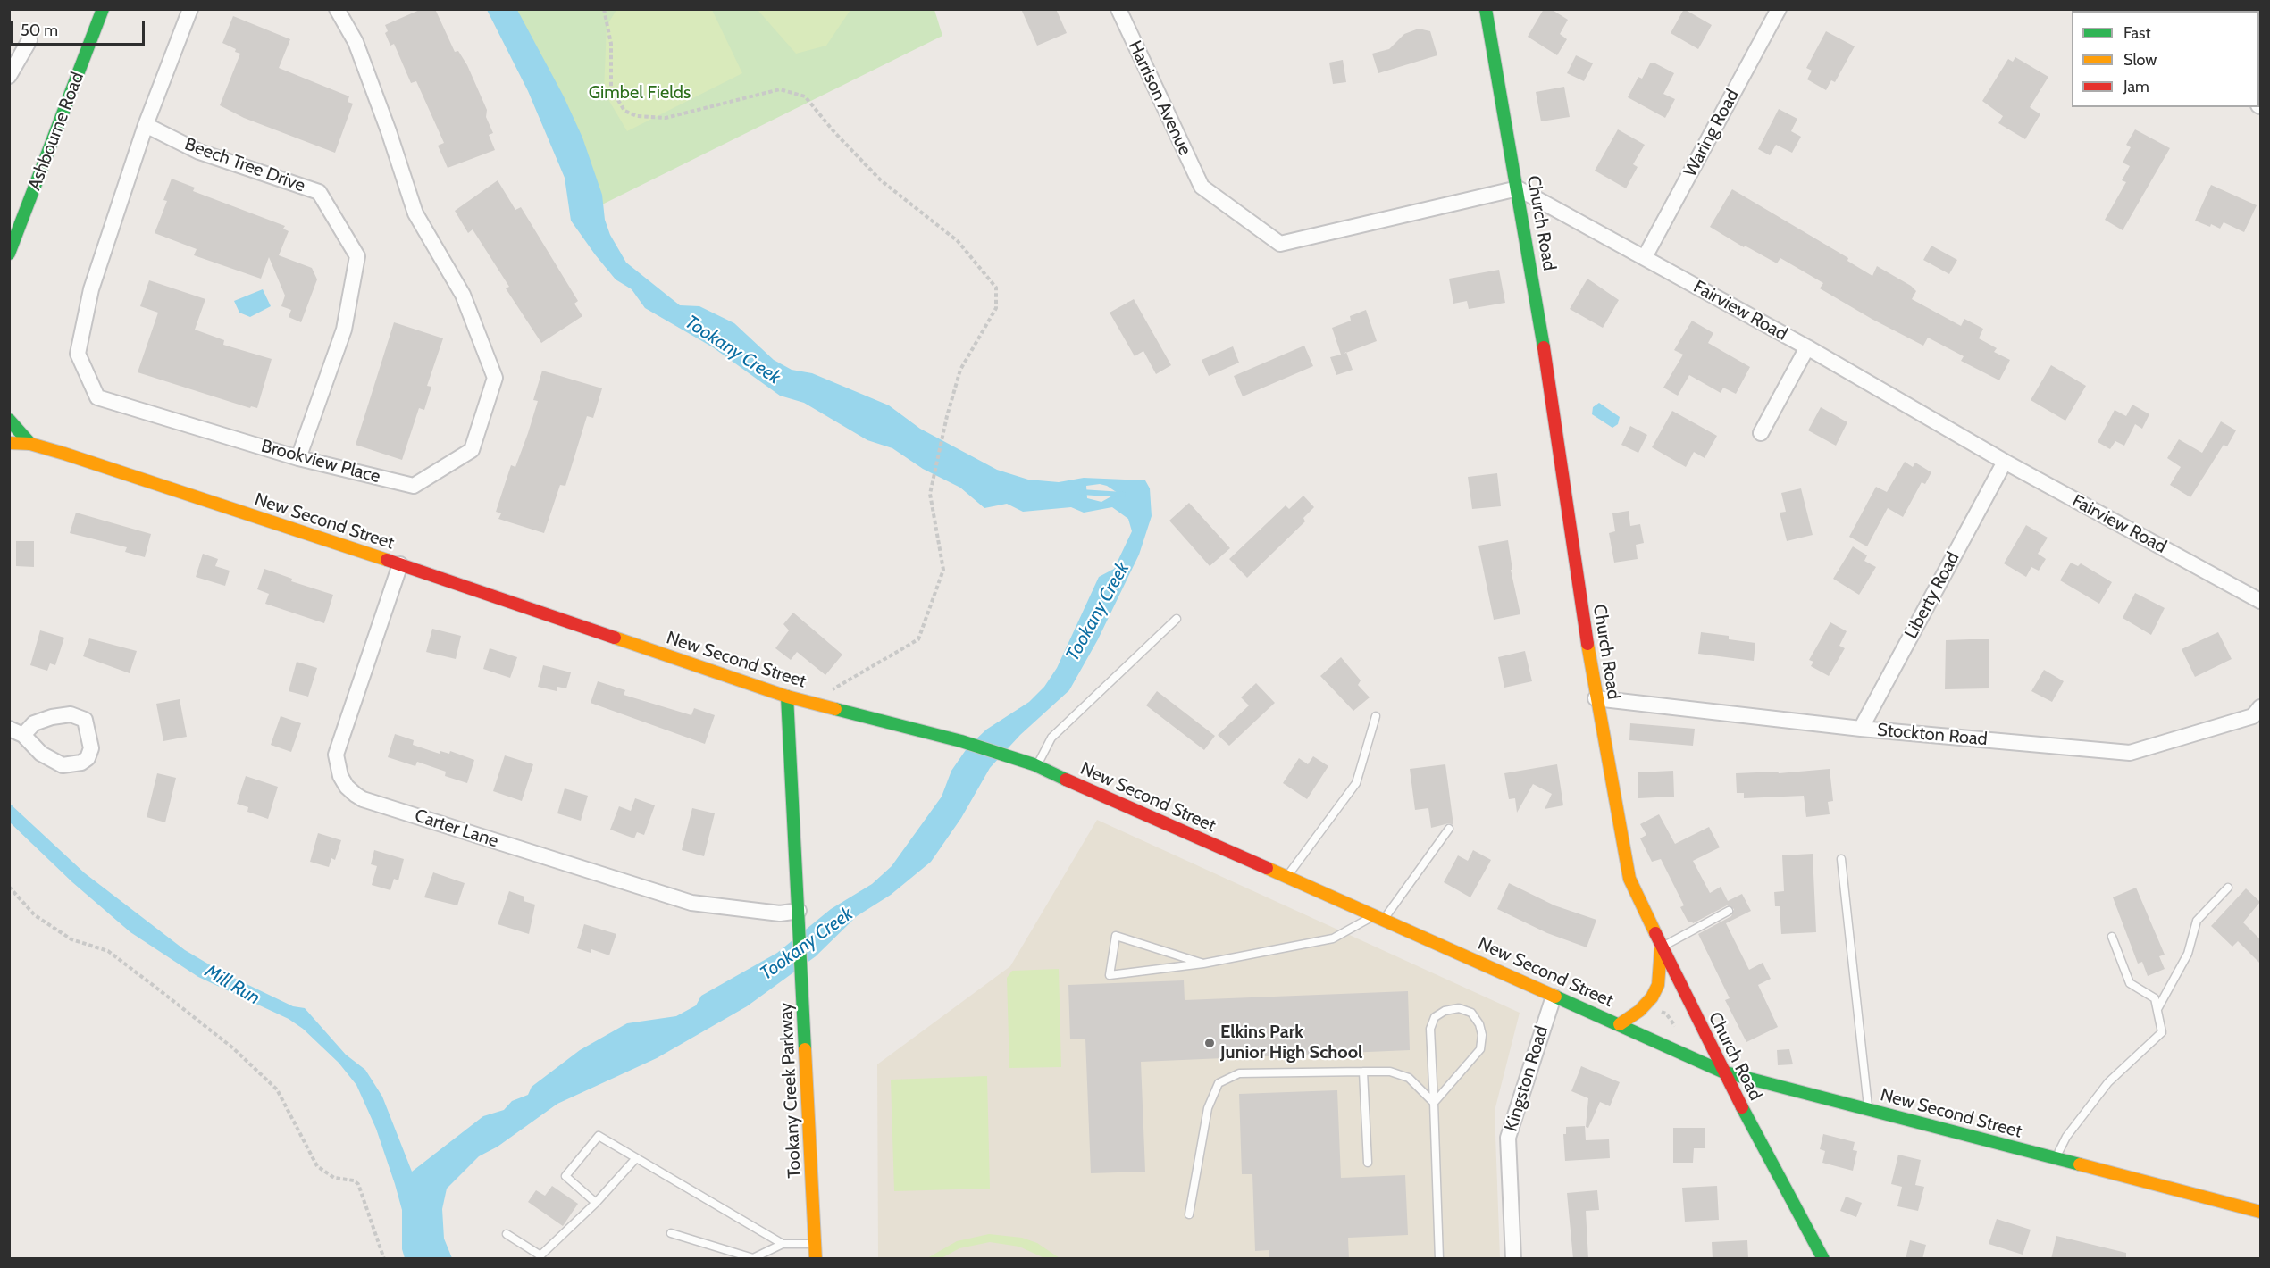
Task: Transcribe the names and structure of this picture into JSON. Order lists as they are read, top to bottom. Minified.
{"streets":{"street":["Harrison Avenue","Ashbourne Road","Waring Road","Beech Tree Drive","Church Road","Fairview Road","Brookview Place","New Second Street","Liberty Road","Stockton Road","Carter Lane","Kingston Road","Tookany Creek Parkway"]},"crossings":[["Harrison Avenue","Church Road"],["Harrison Avenue","Fairview Road"],["Waring Road","Fairview Road"],["Beech Tree Drive","Brookview Place"],["Church Road","Fairview Road"],["Church Road","New Second Street"],["Church Road","Stockton Road"],["Fairview Road","Liberty Road"],["New Second Street","Carter Lane"],["New Second Street","Kingston Road"],["New Second Street","Tookany Creek Parkway"],["Liberty Road","Stockton Road"],["Carter Lane","Tookany Creek Parkway"]],"water":["Tookany Creek","Mill Run"],"parks":["Gimbel Fields"],"places":["Elkins Park Junior High School"],"legend":["Fast","Slow","Jam"],"scale_bar":"50 m"}
